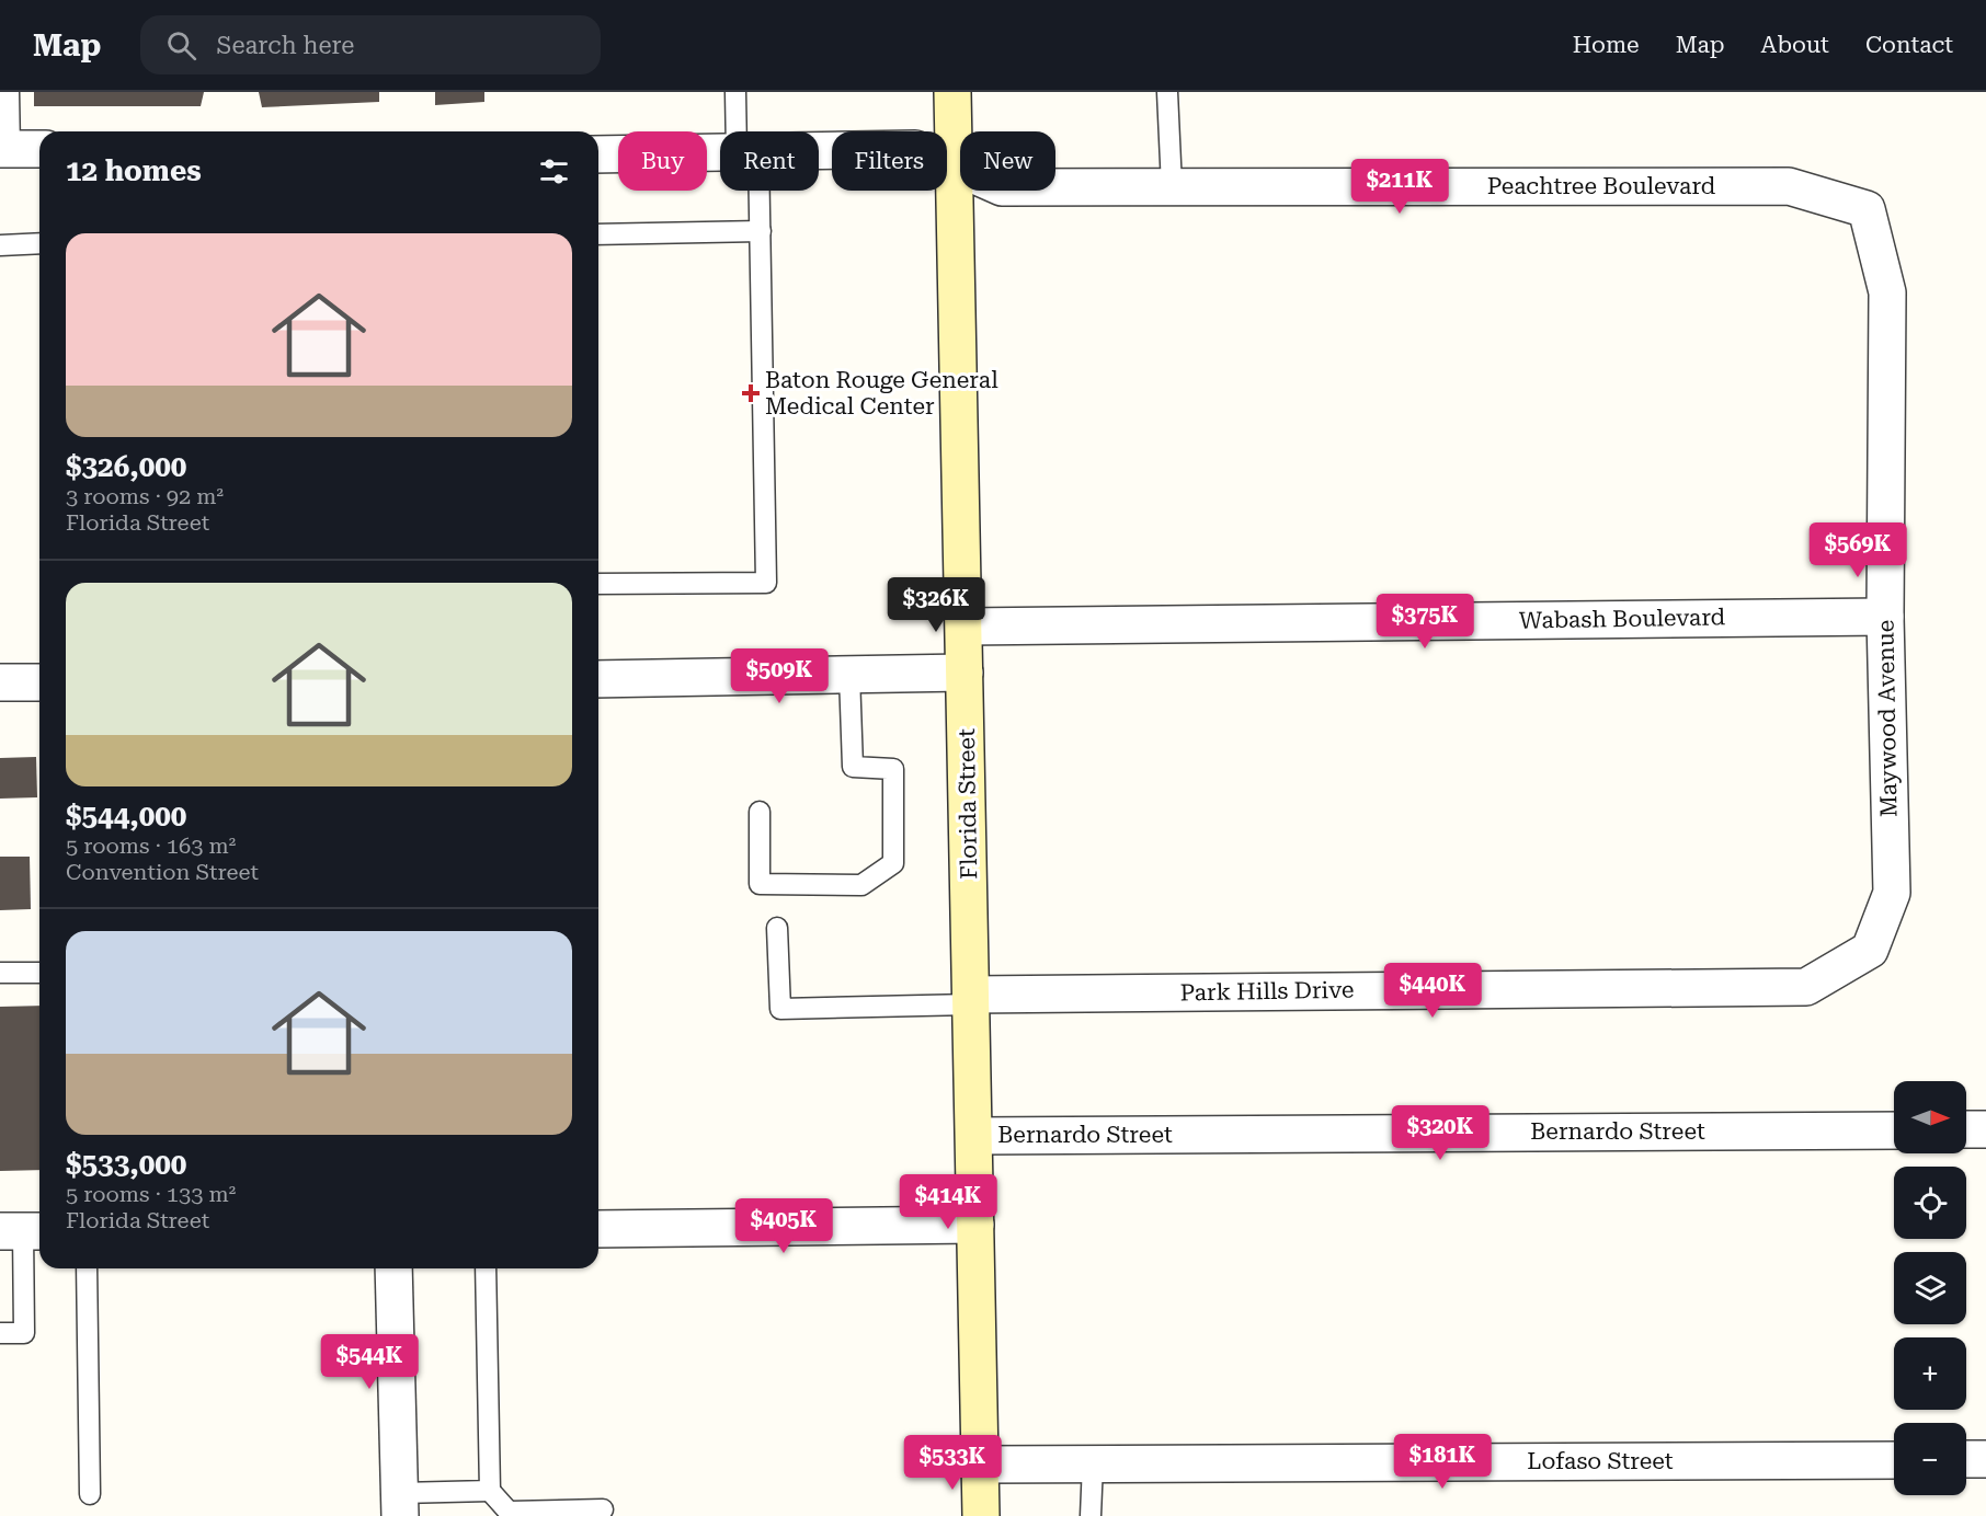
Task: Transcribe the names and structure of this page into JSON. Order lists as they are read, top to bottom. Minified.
{"streets":{"main road":["Florida Street"],"street":["Peachtree Boulevard","Wabash Boulevard","Maywood Avenue","Park Hills Drive","Bernardo Street","Lofaso Street"]},"crossings":[["Peachtree Boulevard","Maywood Avenue"],["Peachtree Boulevard","Florida Street"],["Wabash Boulevard","Maywood Avenue"],["Wabash Boulevard","Florida Street"],["Maywood Avenue","Park Hills Drive"],["Florida Street","Park Hills Drive"],["Florida Street","Bernardo Street"],["Florida Street","Lofaso Street"]],"places":{"health":["Baton Rouge General Medical Center"]},"north":"right","page":{"header":"Map","search":"Search here","nav":["Home","Map","About","Contact"],"chip":["Buy","Rent","Filters","New"],"heading":"12 homes","price":["$211K","$569K","$326K","$375K","$509K","$440K","$320K","$414K","$405K","$544K","$181K","$533K"],"list":[{"name":"$326,000","note":"3 rooms · 92 m² · Florida Street"},{"name":"$544,000","note":"5 rooms · 163 m² · Convention Street"},{"name":"$533,000","note":"5 rooms · 133 m² · Florida Street"}],"map_buttons":["+","−"]}}
